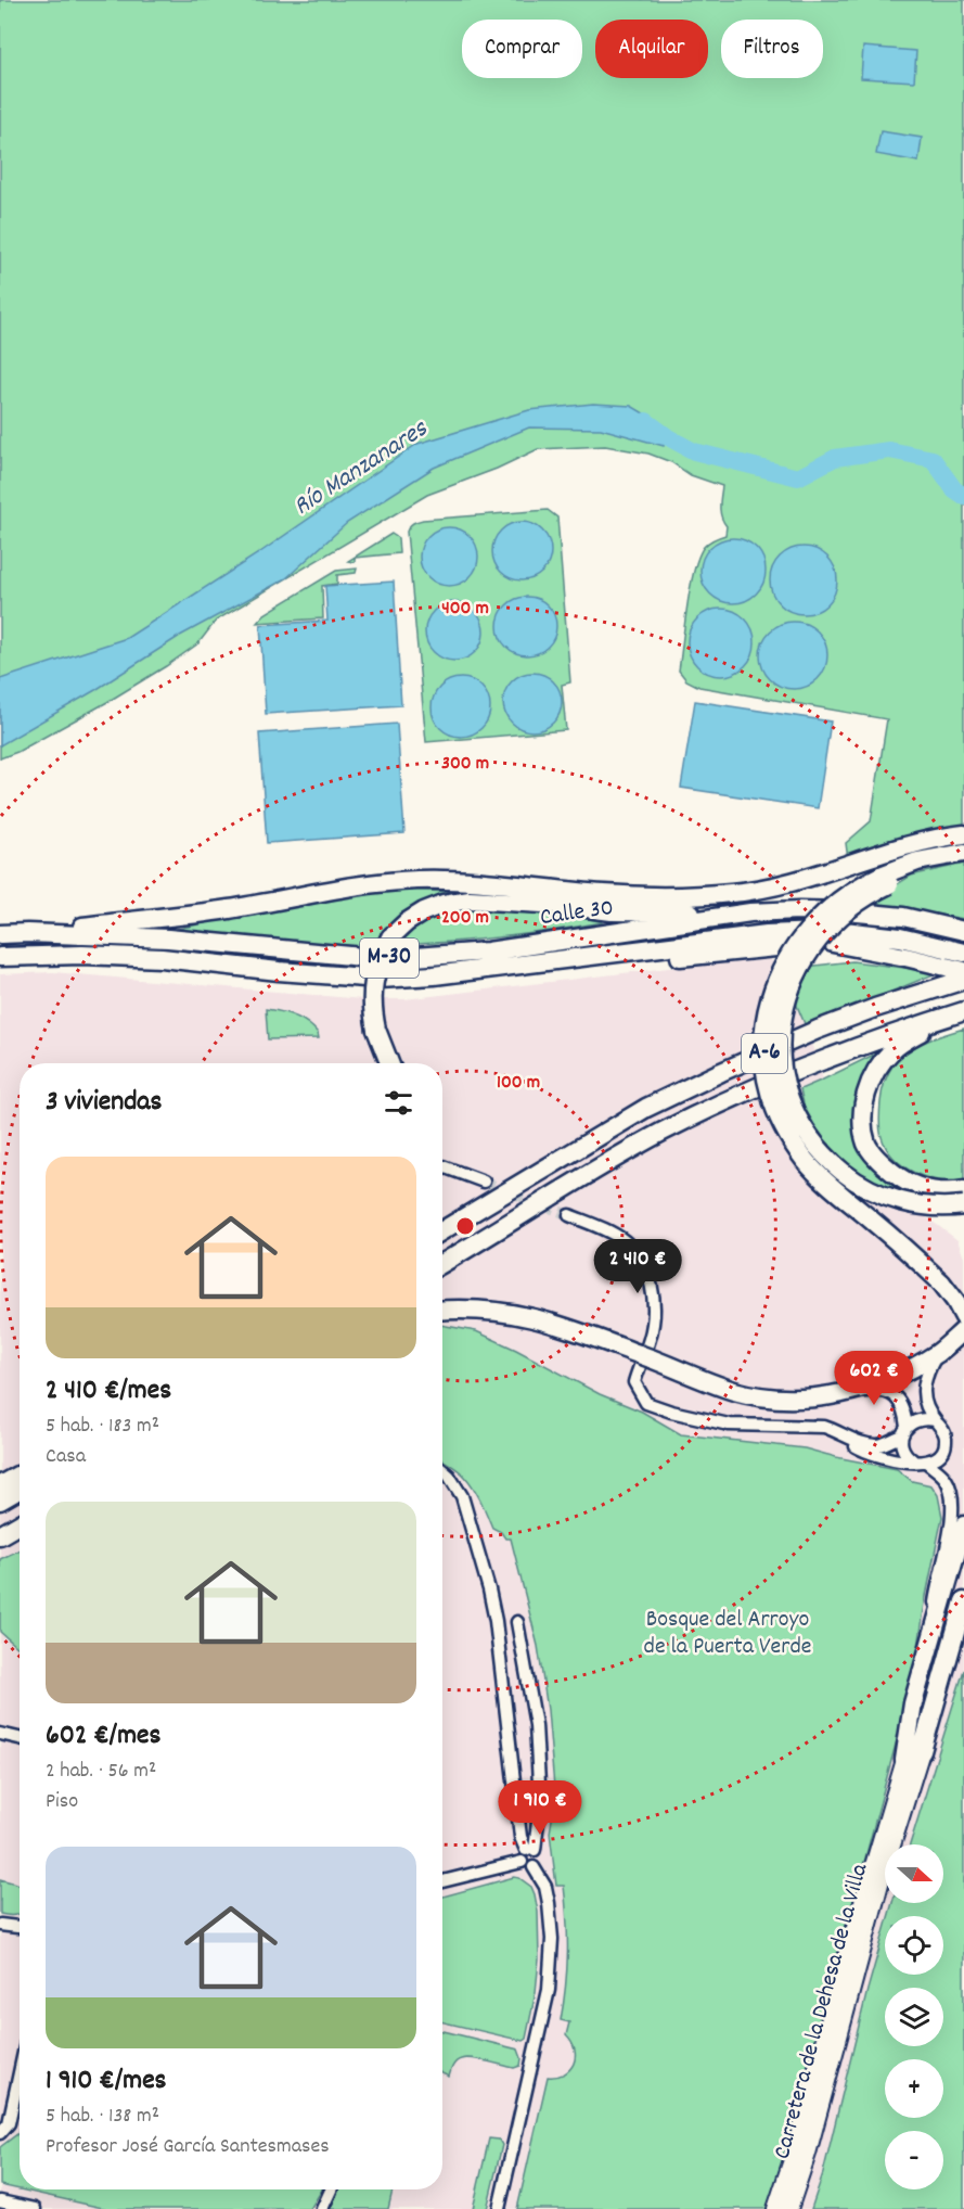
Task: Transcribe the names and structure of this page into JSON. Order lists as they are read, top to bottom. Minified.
{"streets":{"highway":["Calle 30","M-30","A-6"],"main road":["Carretera de la Dehesa de la Villa"]},"water":["Río Manzanares"],"parks":["Bosque del Arroyo de la Puerta Verde"],"north":"right","page":{"chip":["Comprar","Alquilar","Filtros"],"heading":"3 viviendas","list":[{"name":"2 410 €/mes","note":"5 hab. · 183 m² · Casa"},{"name":"602 €/mes","note":"2 hab. · 56 m² · Piso"},{"name":"1 910 €/mes","note":"5 hab. · 138 m² · Profesor José García Santesmases"}],"price":["2 410 €","602 €","1 910 €"],"map_buttons":["+","−"]},"rings":["400 m","300 m","200 m","100 m"]}
